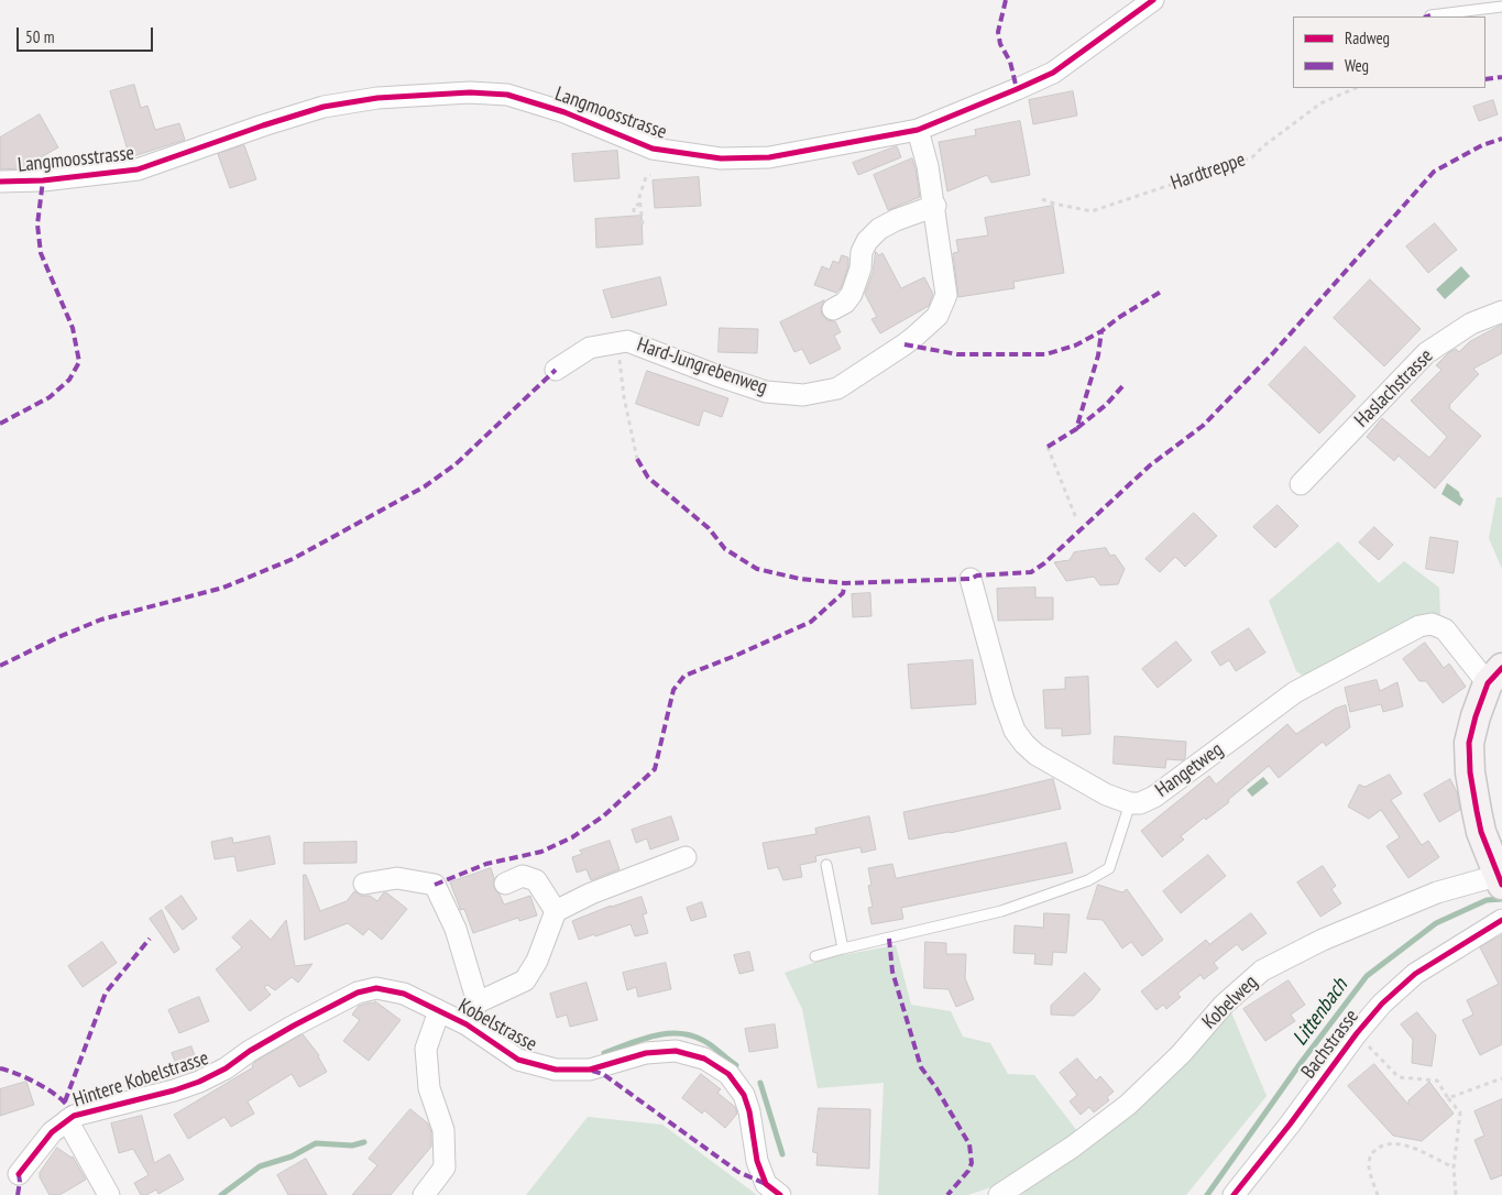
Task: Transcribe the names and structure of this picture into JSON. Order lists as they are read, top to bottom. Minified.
{"streets":{"street":["Langmoosstrasse","Hard-Jungrebenweg","Haslachstrasse","Hangetweg","Kobelweg","Kobelstrasse","Bachstrasse","Hintere Kobelstrasse"],"path":["Hardtreppe"]},"crossings":[["Langmoosstrasse","Hard-Jungrebenweg"],["Kobelstrasse","Hintere Kobelstrasse"]],"water":["Littenbach"],"legend":["Radweg","Weg"],"scale_bar":"50 m"}
